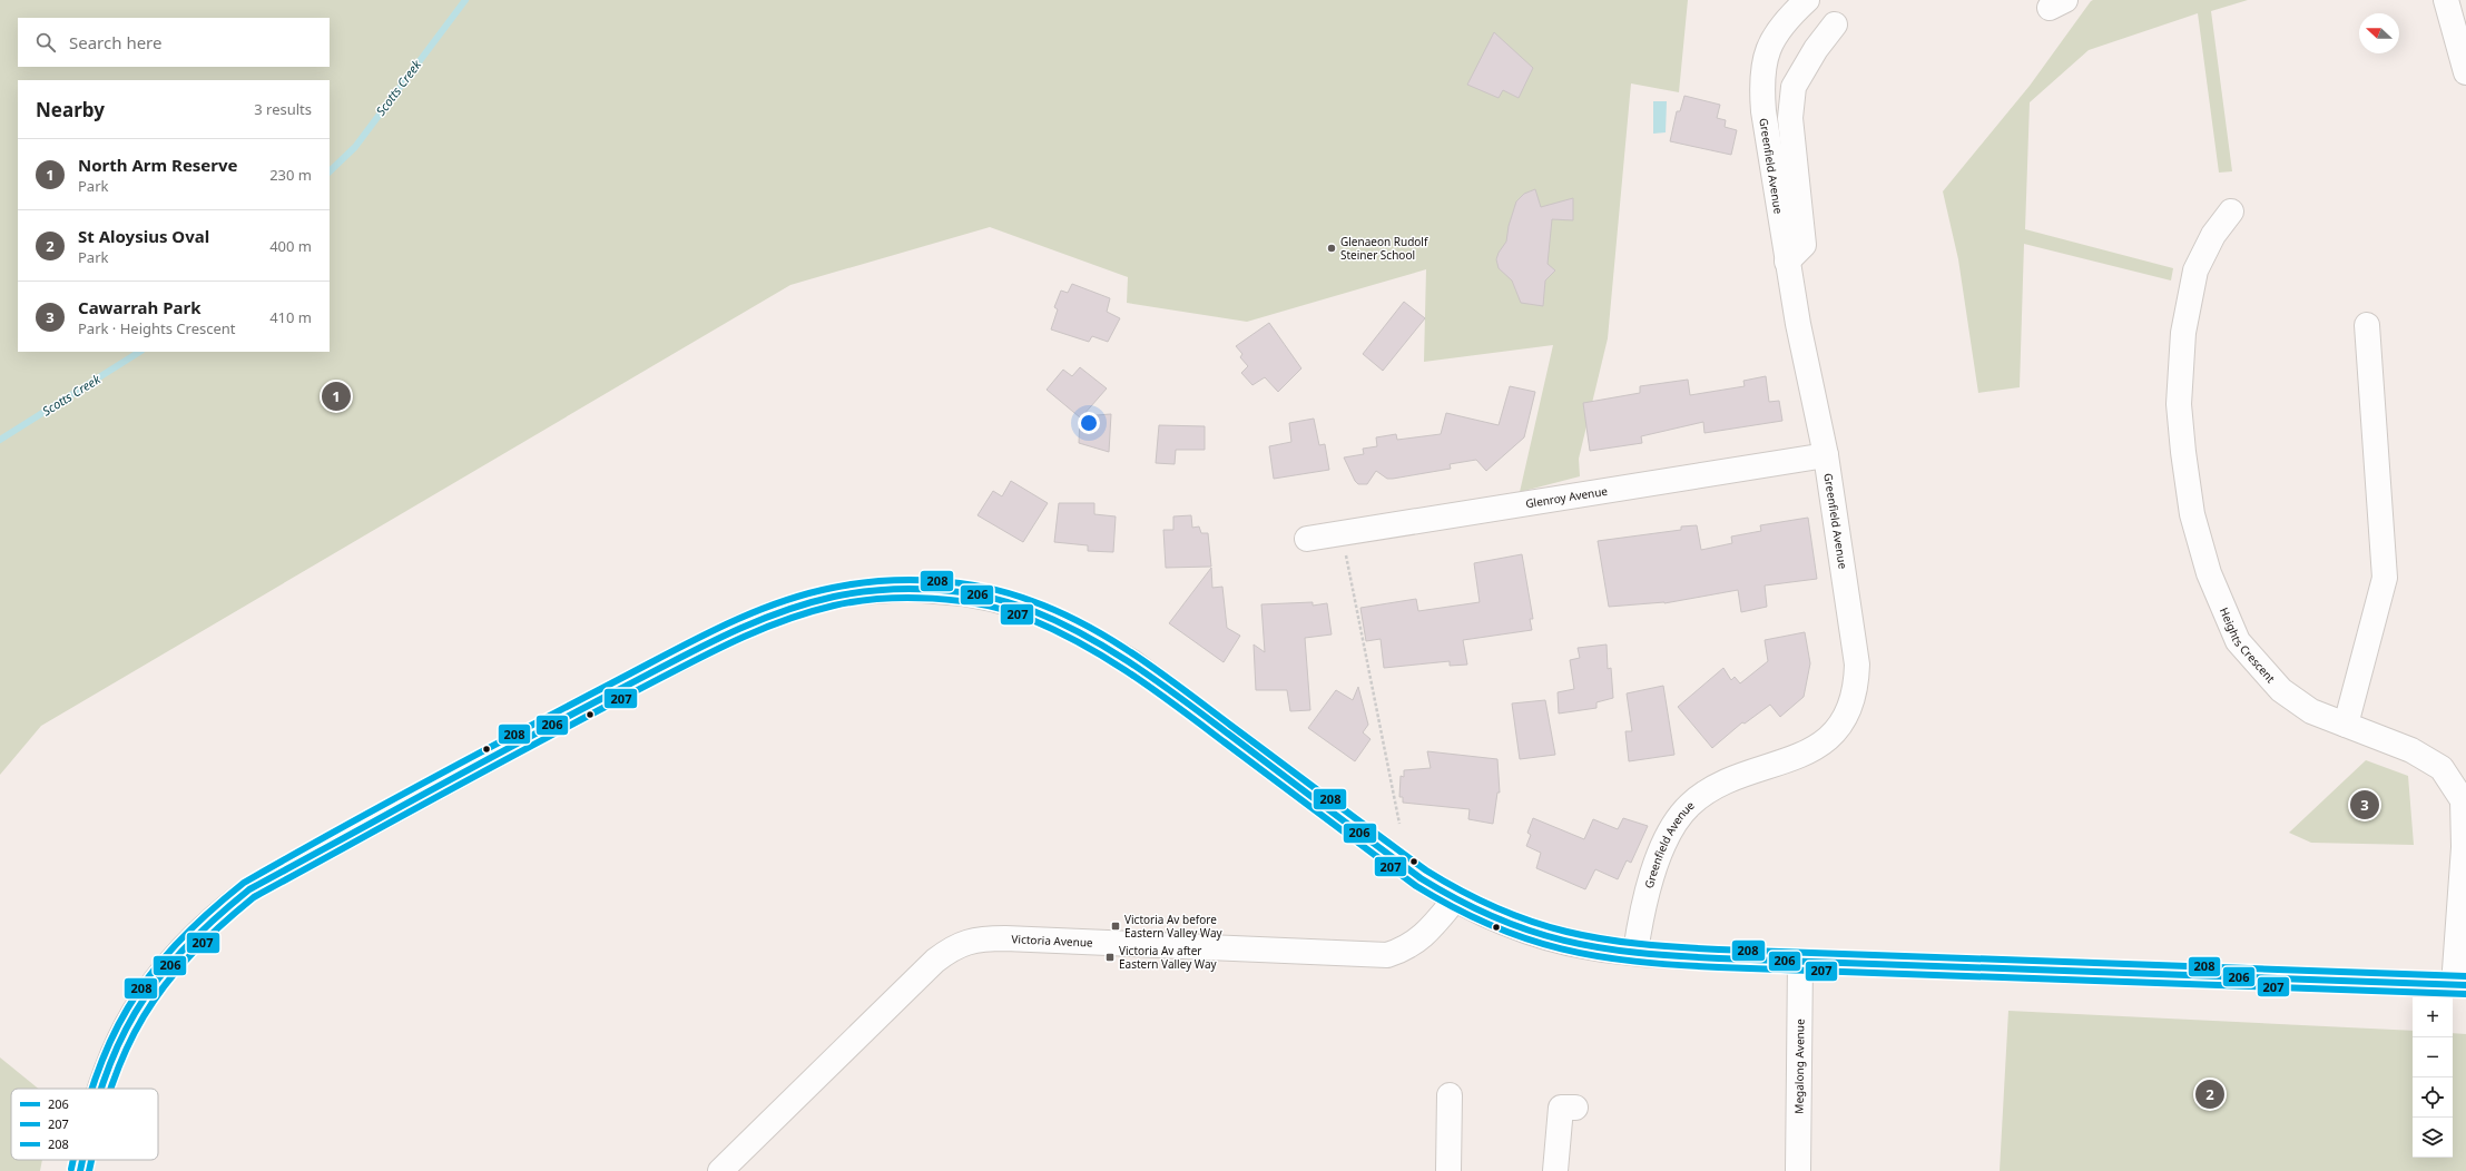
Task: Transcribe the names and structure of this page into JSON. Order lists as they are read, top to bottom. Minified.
{"streets":{"street":["Greenfield Avenue","Glenroy Avenue","Heights Crescent","Victoria Avenue","Megalong Avenue"]},"crossings":[["Greenfield Avenue","Glenroy Avenue"]],"water":["Scotts Creek"],"places":{"other":["Glenaeon Rudolf Steiner School"],"transit":["Victoria Av before Eastern Valley Way","Victoria Av after Eastern Valley Way"]},"lines":["transit line 208","transit line 206","transit line 207"],"legend":["206","207","208"],"north":"left","page":{"search":"Search here","heading":["Nearby","3 results"],"list":[{"mark":"1","name":"North Arm Reserve","note":"Park","value":"230 m"},{"mark":"2","name":"St Aloysius Oval","note":"Park","value":"400 m"},{"mark":"3","name":"Cawarrah Park","note":"Park · Heights Crescent","value":"410 m"}],"pins":["1","3","2"],"map_buttons":["+","−"]}}
